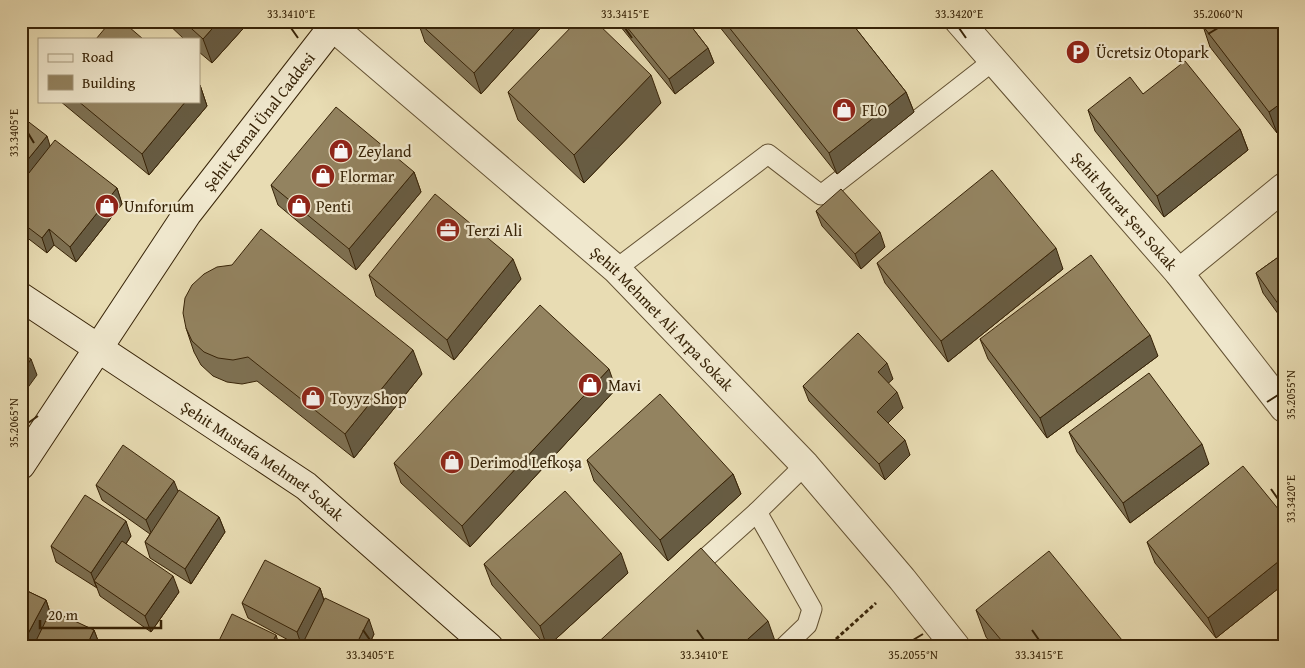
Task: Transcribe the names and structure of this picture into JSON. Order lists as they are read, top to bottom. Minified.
{"streets":{"street":["Şehit Kemal Ünal Caddesi","Şehit Murat Şen Sokak","Şehit Mehmet Ali Arpa Sokak","Şehit Mustafa Mehmet Sokak"]},"crossings":[["Şehit Kemal Ünal Caddesi","Şehit Mehmet Ali Arpa Sokak"],["Şehit Kemal Ünal Caddesi","Şehit Mustafa Mehmet Sokak"]],"places":{"parking":["Ücretsiz Otopark"],"shop":["FLO","Zeyland","Flormar","Unıforıum","Penti","Mavi","Toyyz Shop","Derimod Lefkoşa"],"office":["Terzi Ali"]},"legend":["Road","Building"],"scale_bar":"20 m","coordinates":["33.3410°E","33.3415°E","33.3420°E","35.2060°N","33.3405°E","35.2055°N","35.2065°N"]}
